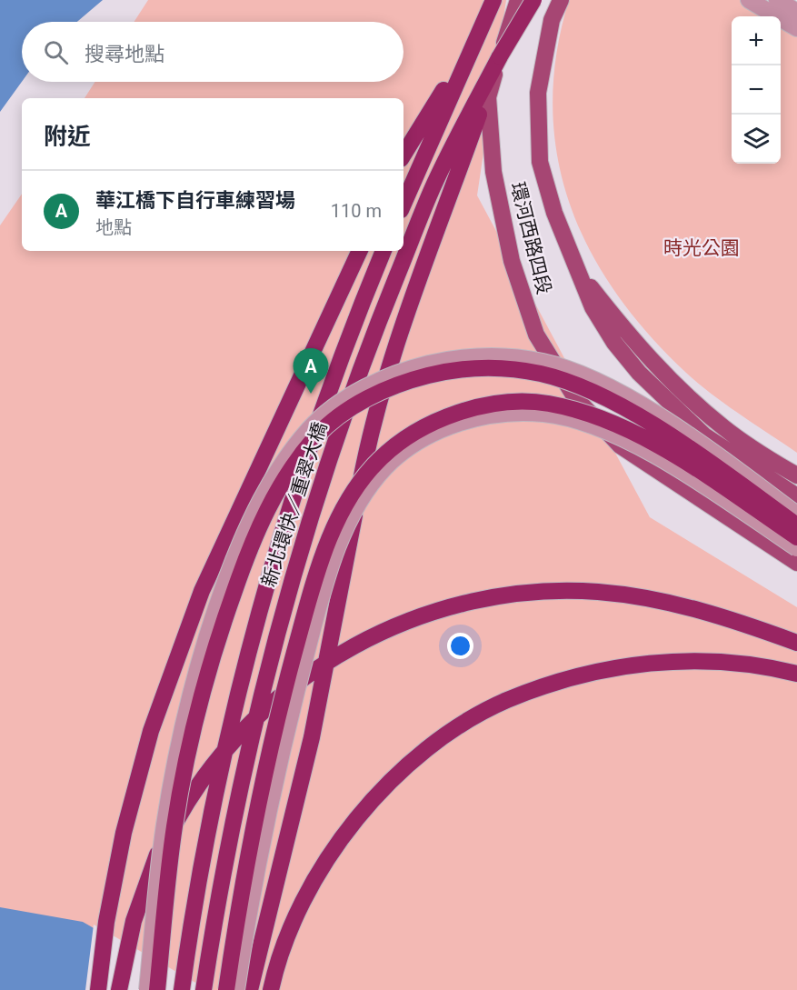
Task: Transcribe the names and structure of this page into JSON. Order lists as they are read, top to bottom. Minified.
{"streets":{"highway":["新北環快／重翠大橋"],"main road":["環河西路四段"]},"parks":["時光公園"],"page":{"map_buttons":["+","−"],"search":"搜尋地點","heading":"附近","list":[{"mark":"A","name":"華江橋下自行車練習場","note":"地點","value":"110 m"}],"pins":"A"}}
